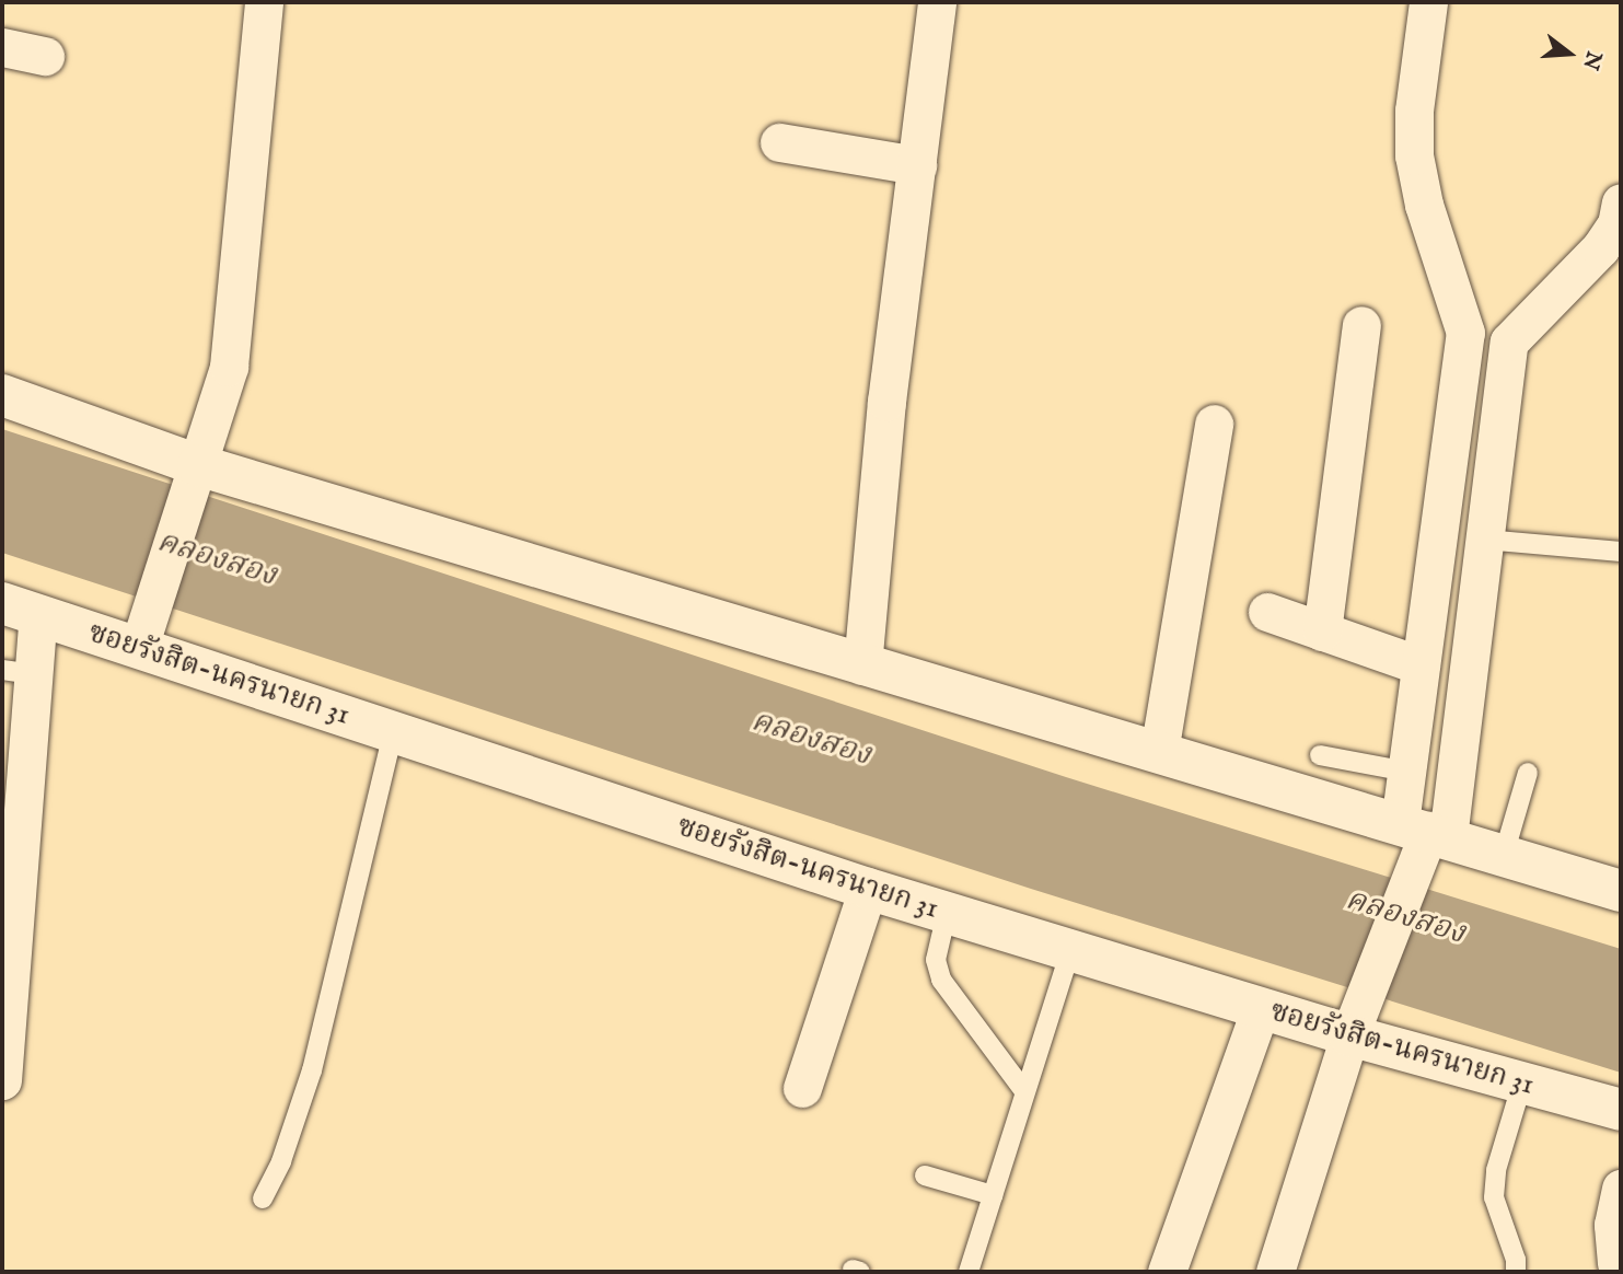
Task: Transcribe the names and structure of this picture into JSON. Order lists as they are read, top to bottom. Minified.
{"streets":{"street":["ซอยรังสิต-นครนายก 31"]},"water":["คลองสอง"],"north":"right"}
